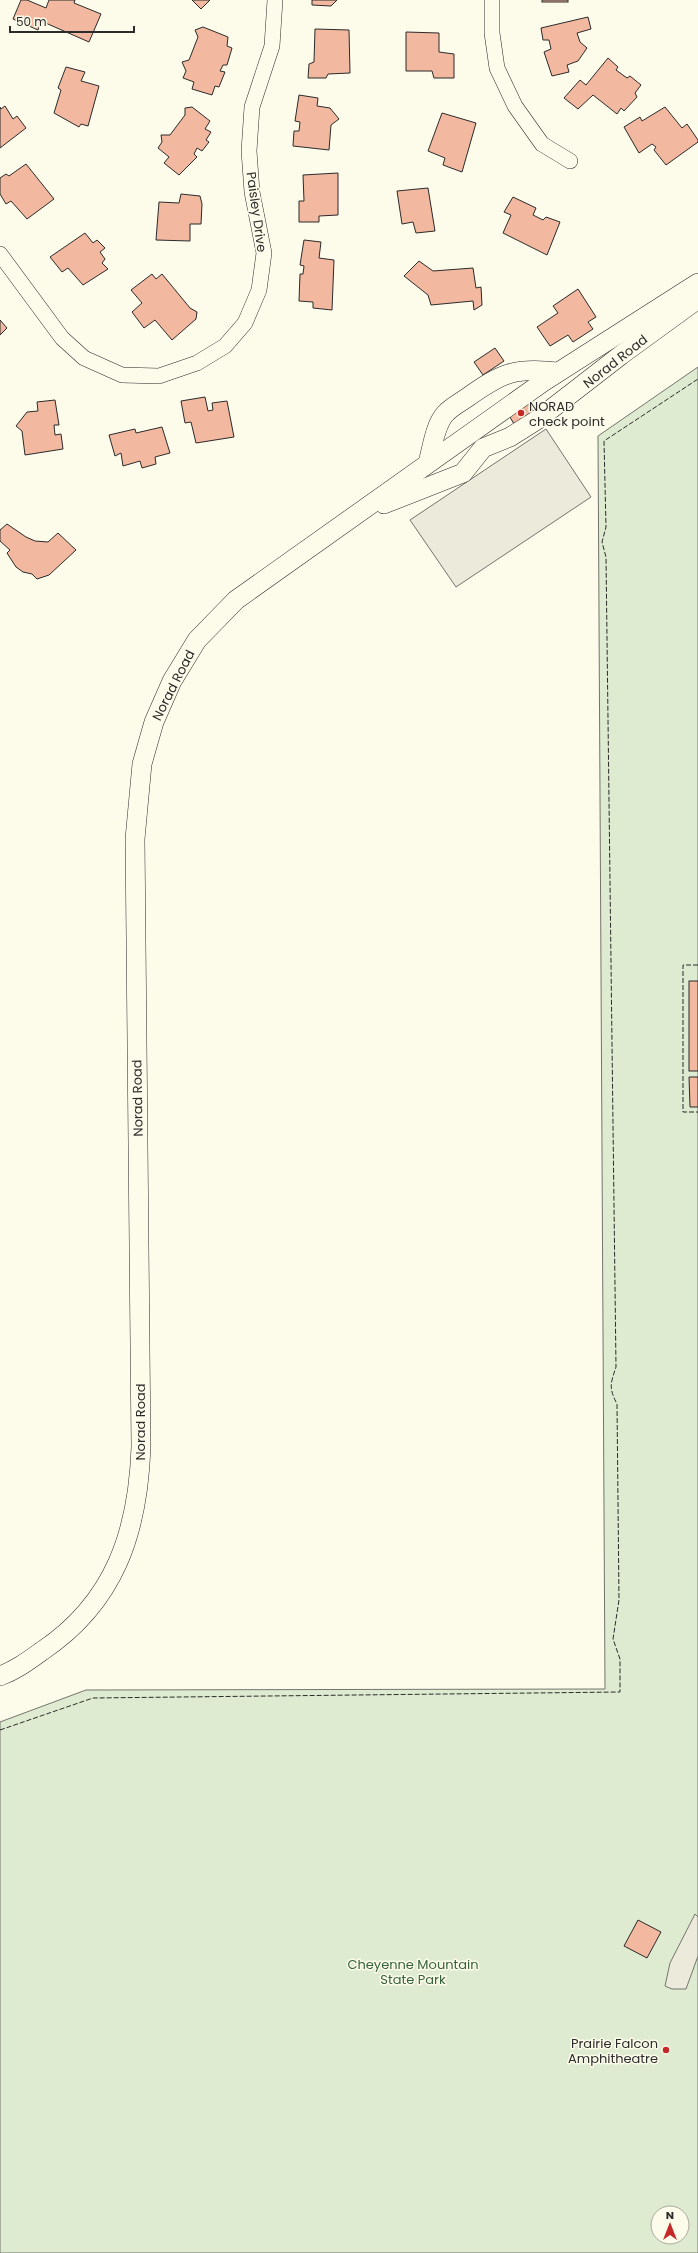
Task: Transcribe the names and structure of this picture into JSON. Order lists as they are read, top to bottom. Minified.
{"streets":{"street":["Paisley Drive","Norad Road"]},"parks":["Cheyenne Mountain State Park"],"places":["NORAD check point","Prairie Falcon Amphitheatre"],"scale_bar":"50 m","north":"top"}
